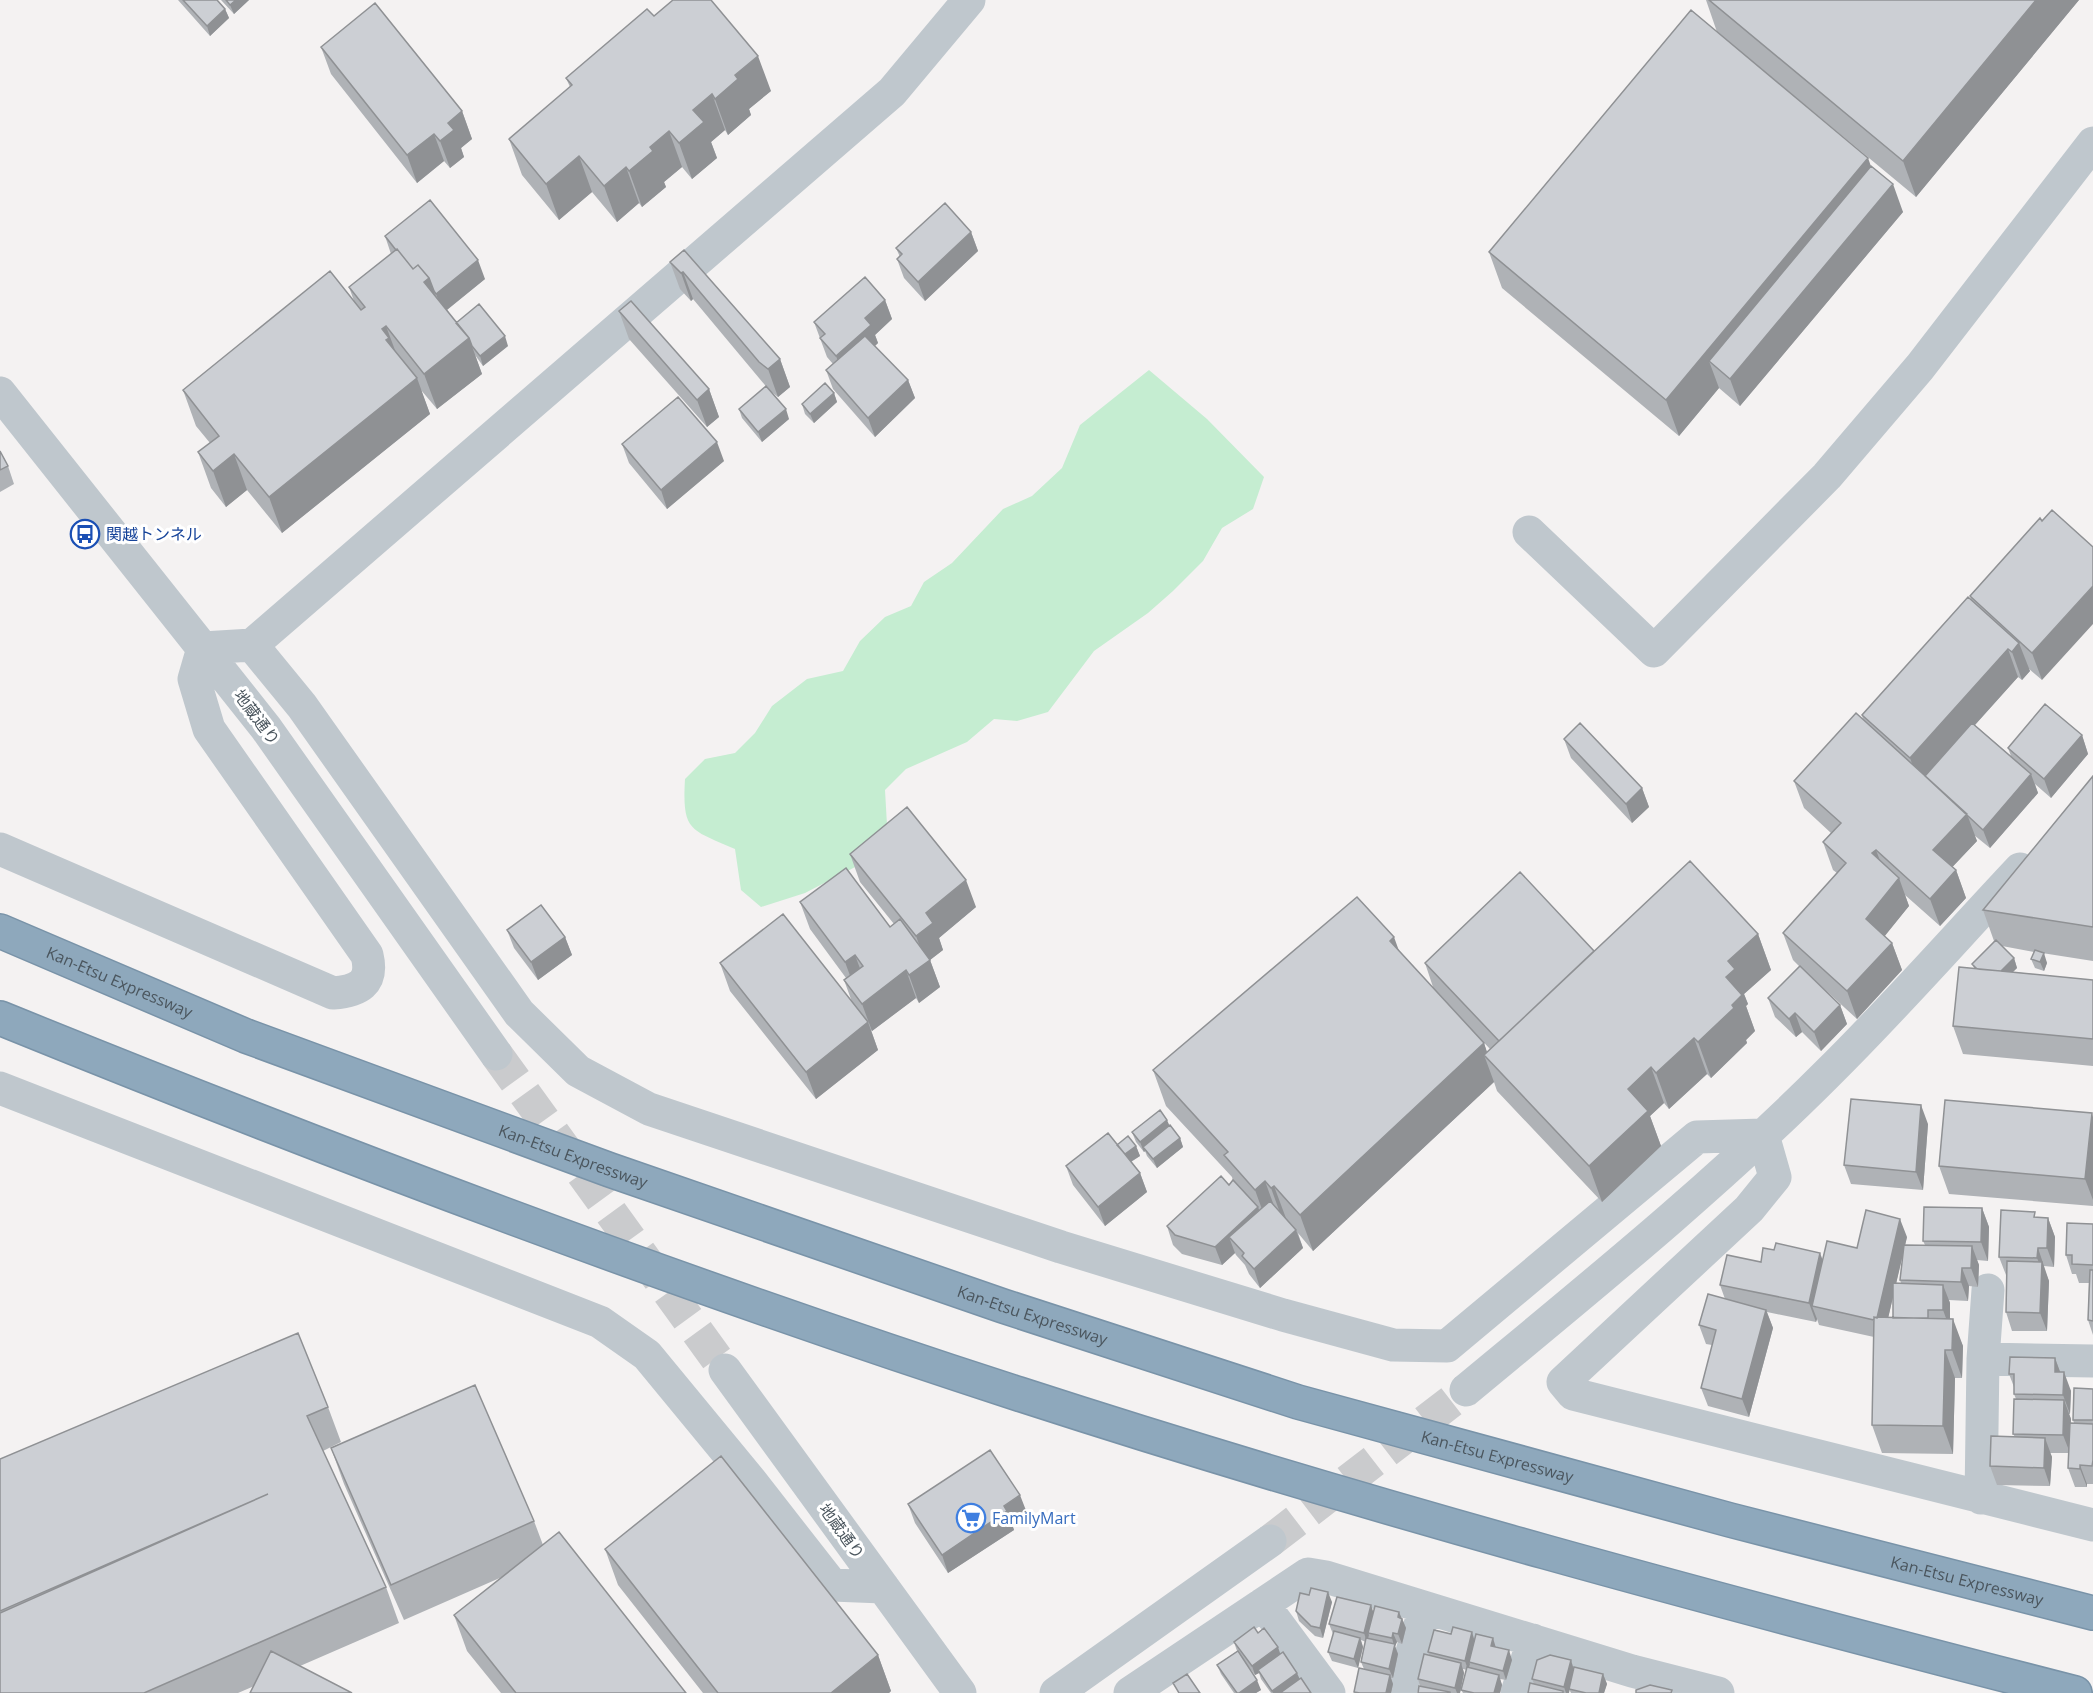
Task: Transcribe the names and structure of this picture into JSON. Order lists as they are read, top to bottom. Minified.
{"streets":{"highway":["Kan-Etsu Expressway"],"street":["地蔵通り"]},"places":{"bus stop":["関越トンネル"],"supermarket":["FamilyMart"]}}
